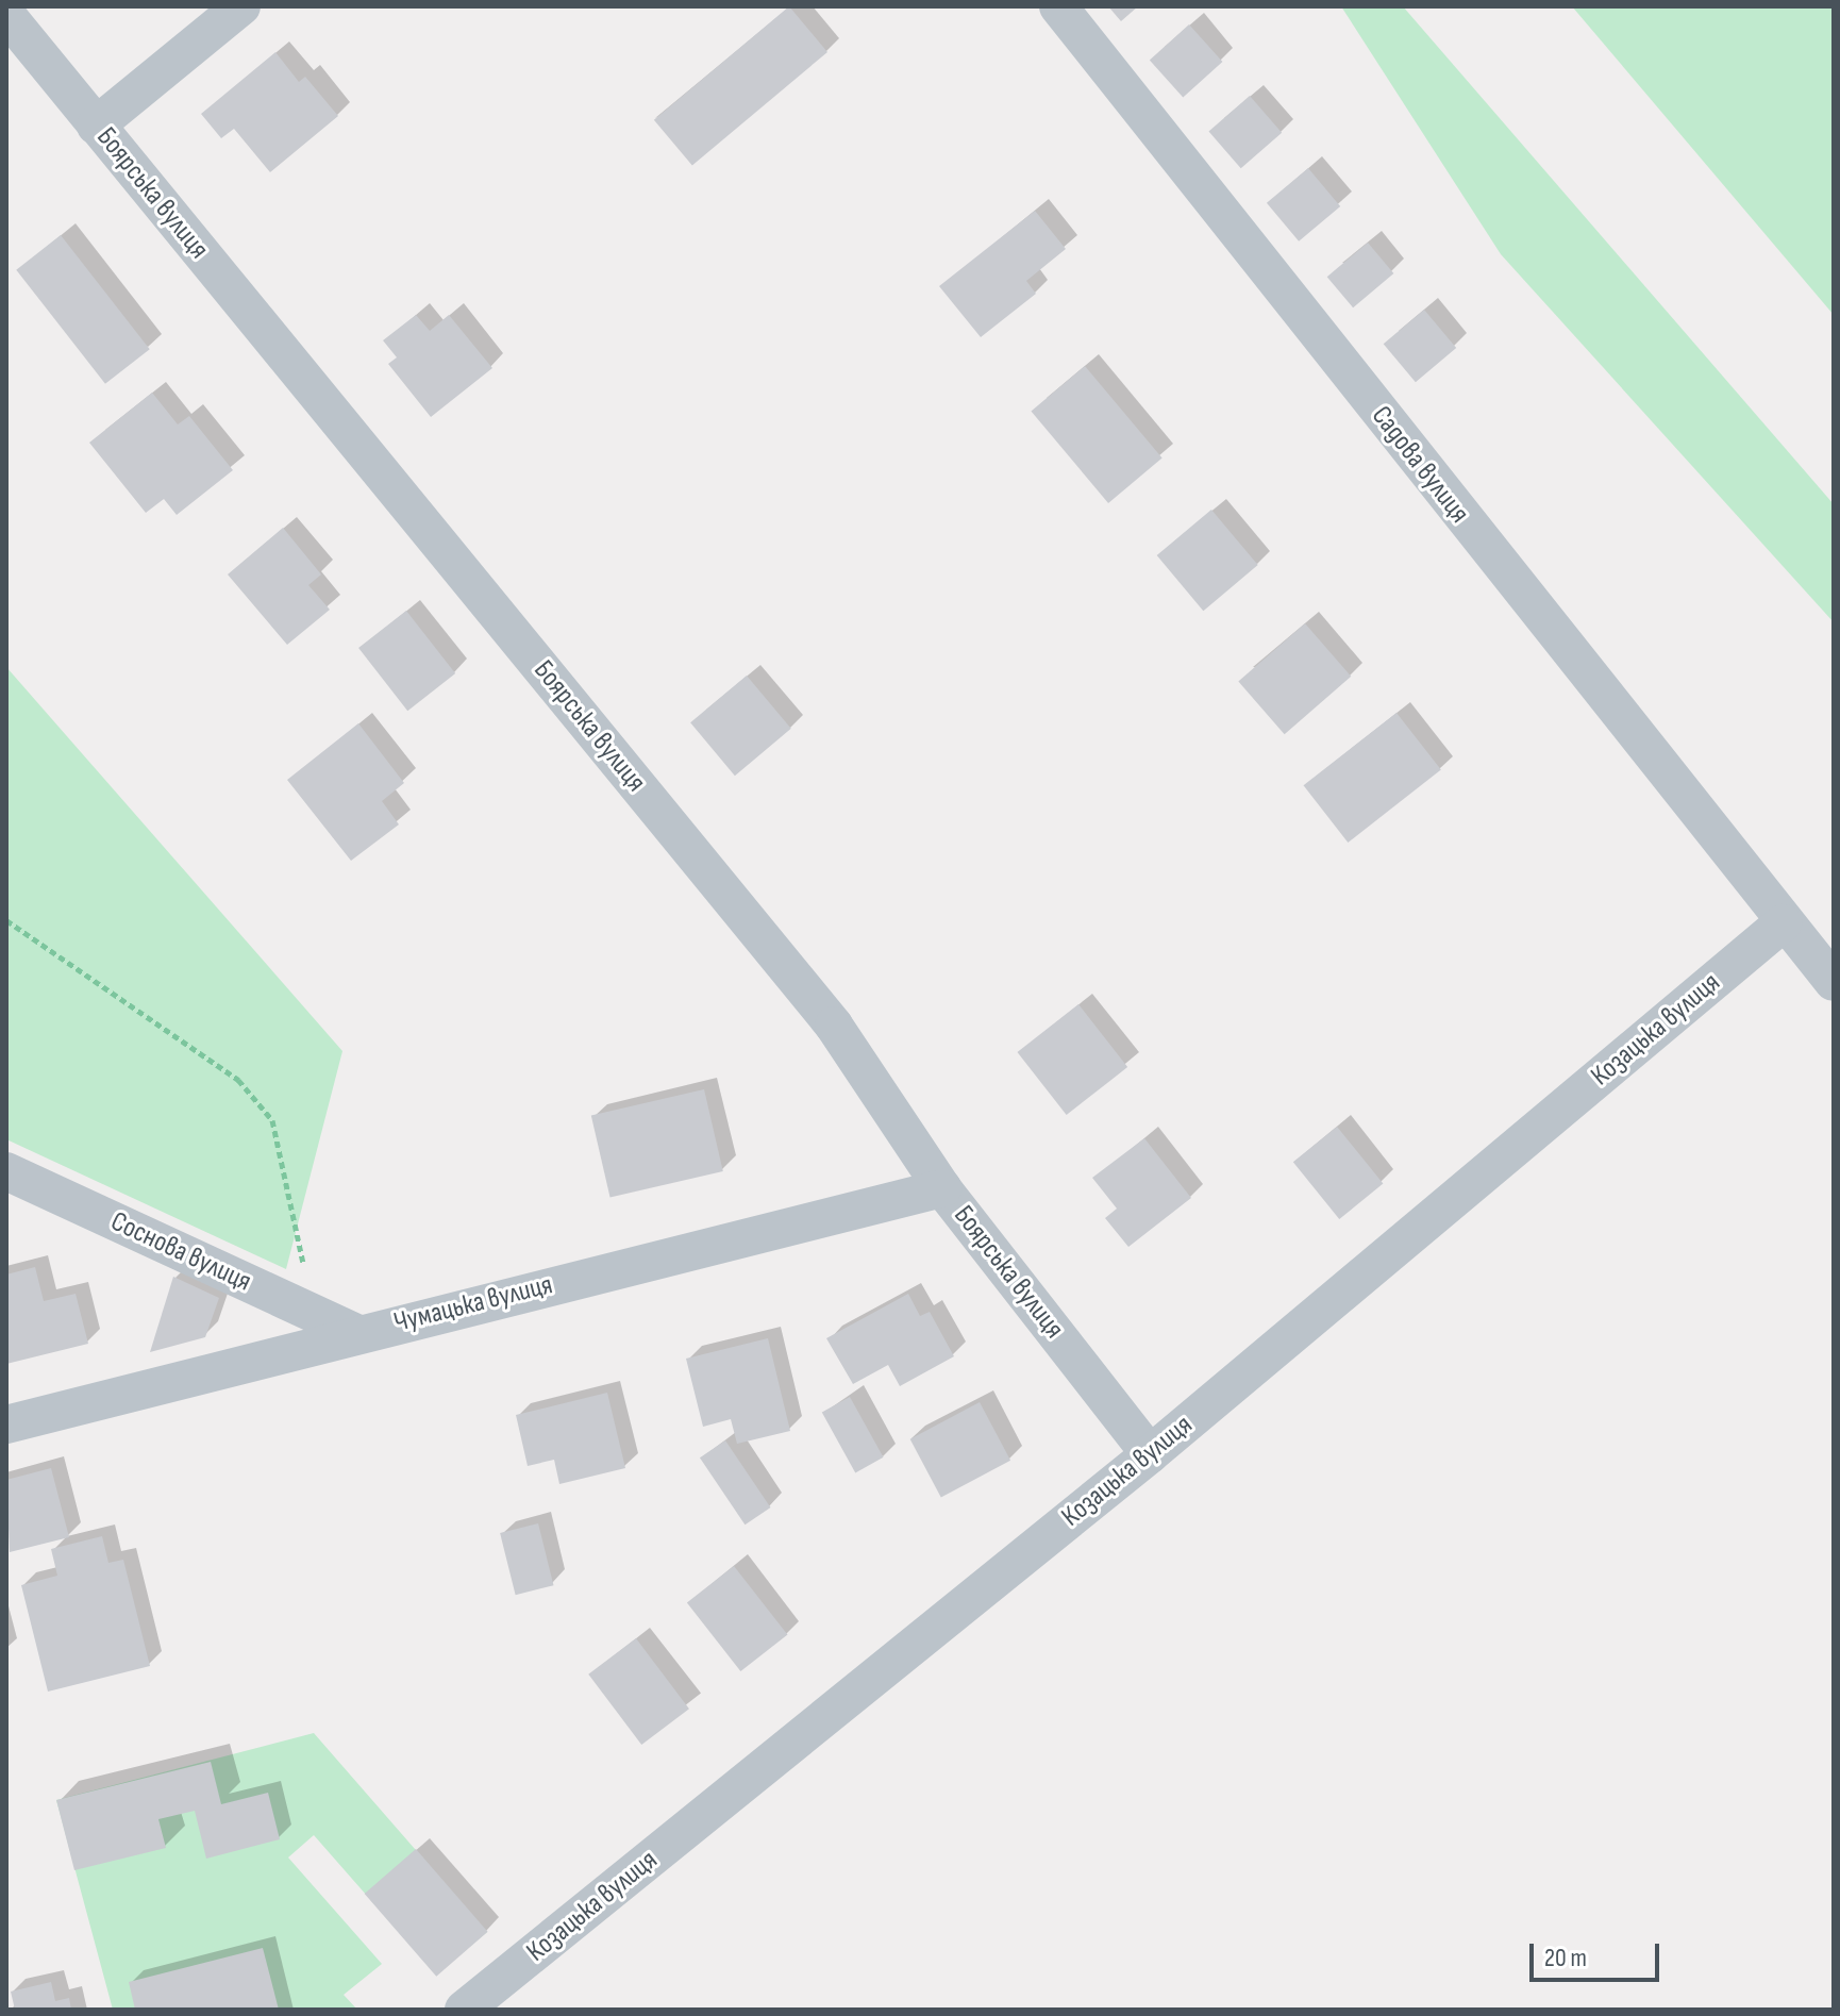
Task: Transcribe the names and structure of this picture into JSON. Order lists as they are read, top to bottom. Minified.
{"streets":{"street":["Боярська вулиця","Садова вулиця","Козацька вулиця","Соснова вулиця","Чумацька вулиця"]},"crossings":[["Боярська вулиця","Козацька вулиця"],["Боярська вулиця","Чумацька вулиця"],["Садова вулиця","Козацька вулиця"],["Соснова вулиця","Чумацька вулиця"]],"scale_bar":"20 m"}
